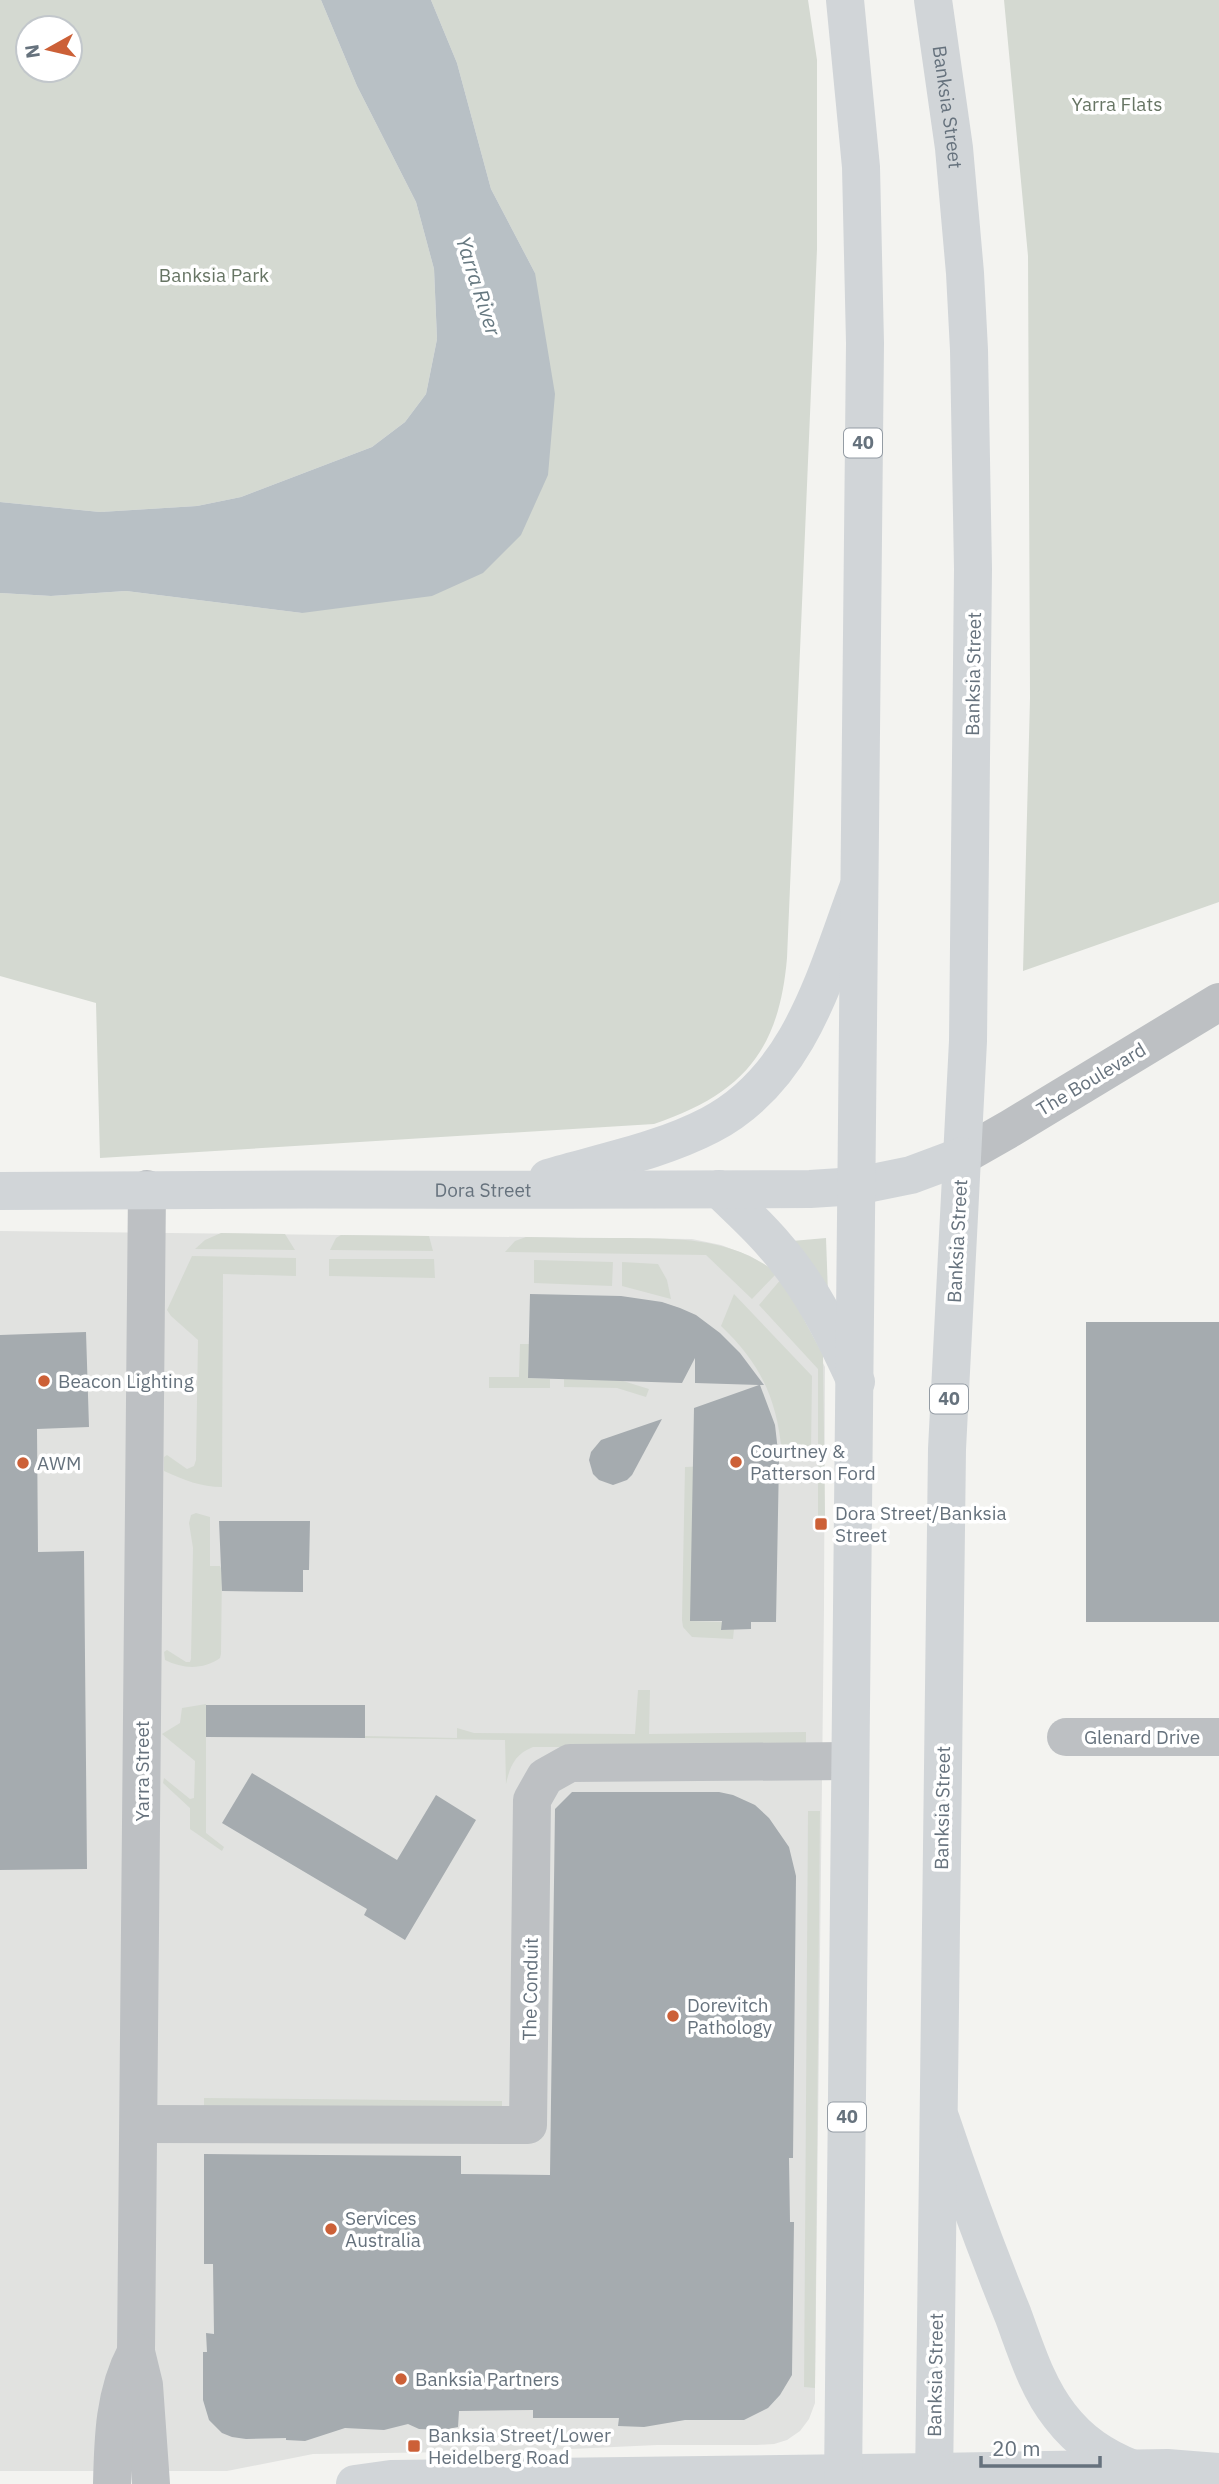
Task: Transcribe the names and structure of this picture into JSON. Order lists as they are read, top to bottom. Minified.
{"streets":{"main road":["Banksia Street","40","Dora Street"],"street":["The Boulevard","Glenard Drive","Yarra Street","The Conduit"]},"crossings":[["Banksia Street","The Boulevard"],["Banksia Street","Dora Street"],["40","Dora Street"],["40","The Conduit"],["The Boulevard","Dora Street"],["Dora Street","Yarra Street"],["Yarra Street","The Conduit"]],"water":["Yarra River"],"parks":["Yarra Flats","Banksia Park"],"places":{"other":["Beacon Lighting","Courtney & Patterson Ford","AWM","Dorevitch Pathology","Services Australia","Banksia Partners"],"transit":["Dora Street/Banksia Street","Banksia Street/Lower Heidelberg Road"]},"scale_bar":"20 m","north":"left"}
